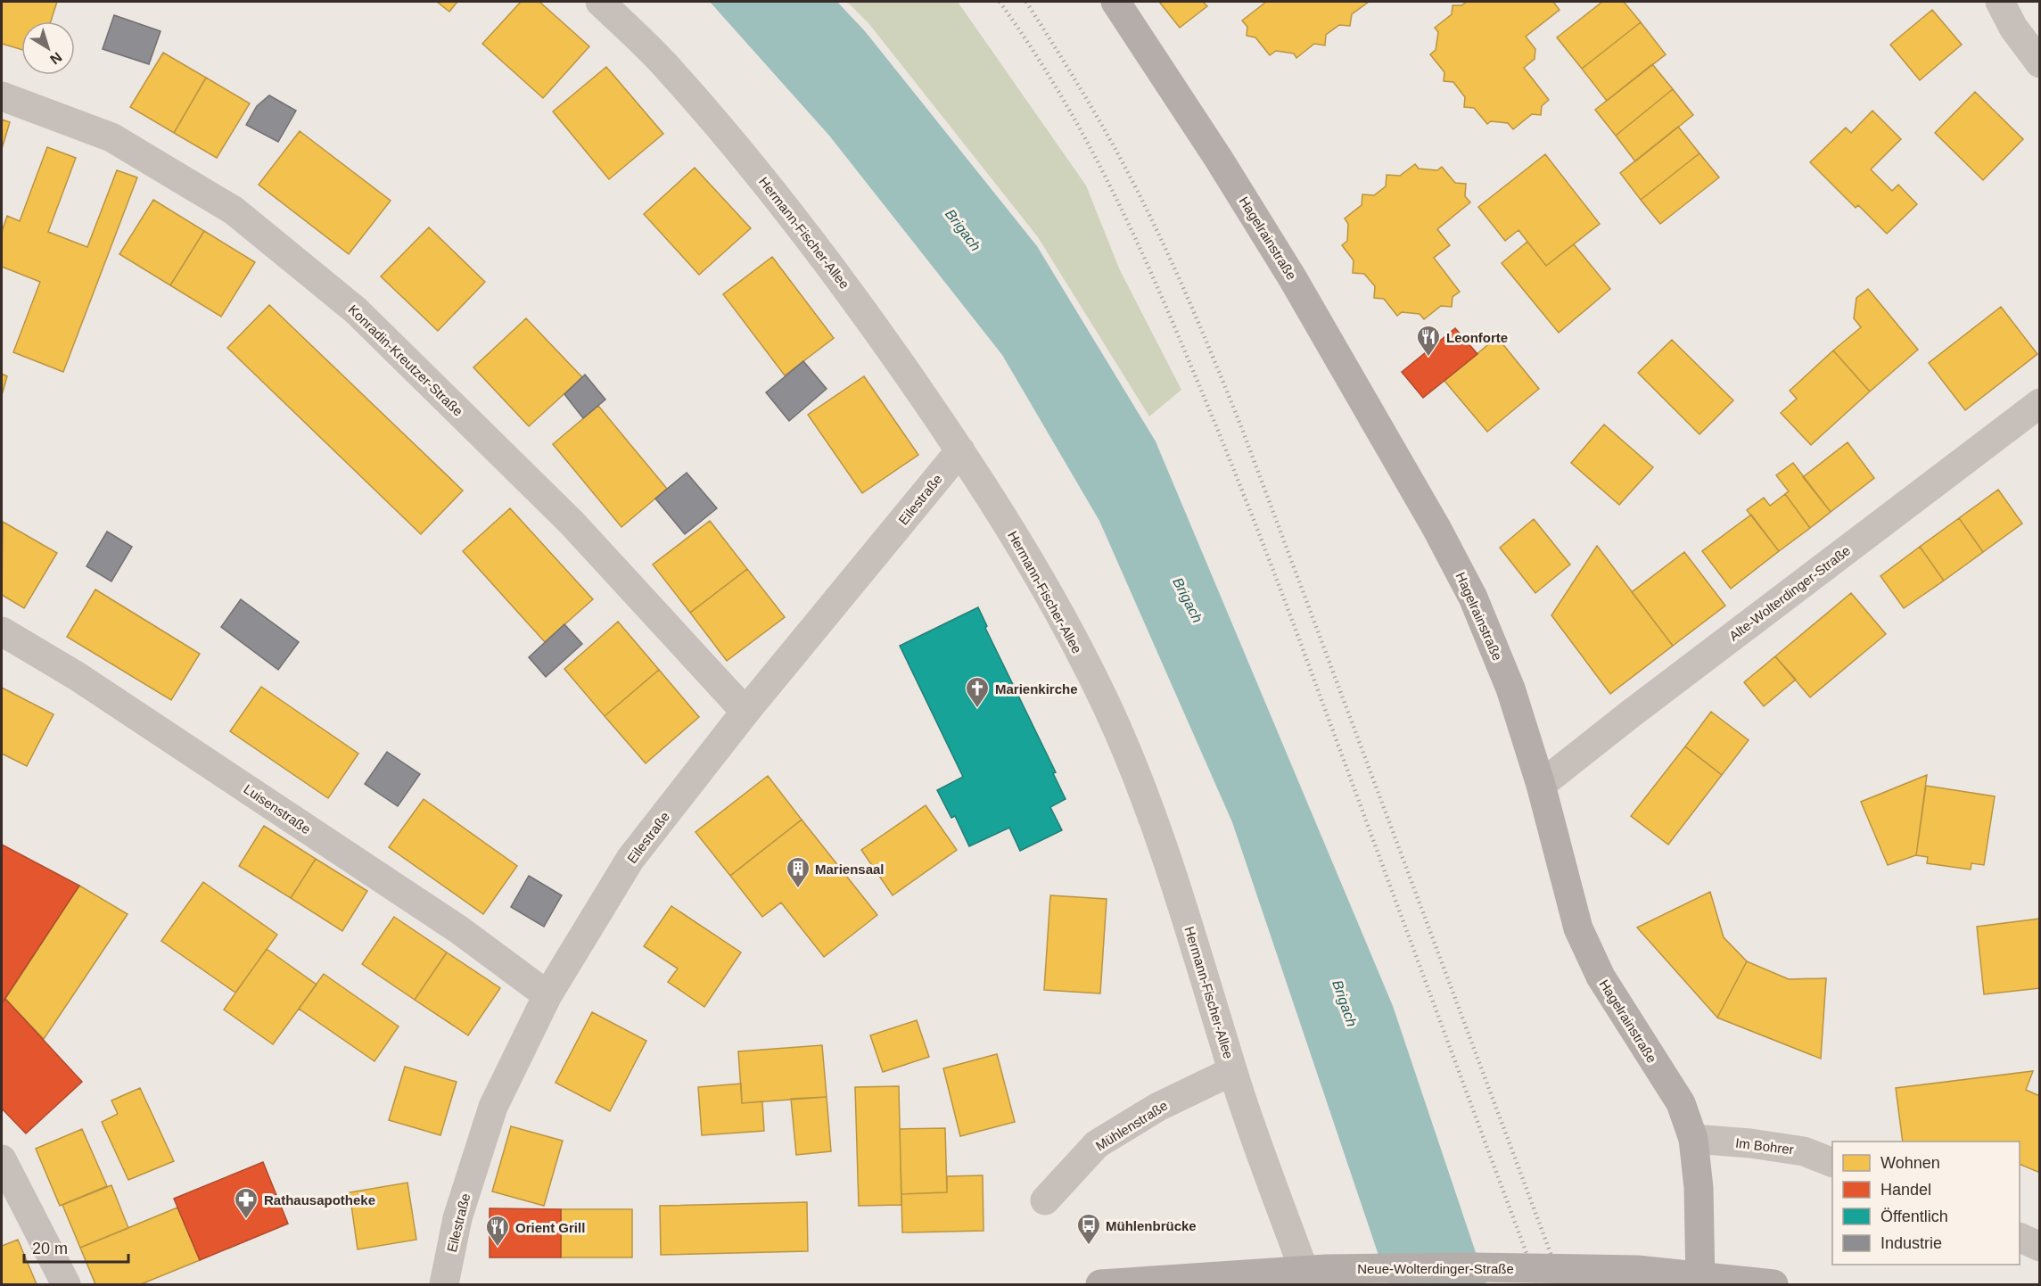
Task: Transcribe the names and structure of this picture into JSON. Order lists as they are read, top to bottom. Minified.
{"streets":{"main road":["Hagelrainstraße","Neue-Wolterdinger-Straße"],"street":["Hermann-Fischer-Allee","Konradin-Kreutzer-Straße","Eilestraße","Alte-Wolterdinger-Straße","Luisenstraße","Mühlenstraße","Im Bohrer"]},"crossings":[["Hermann-Fischer-Allee","Eilestraße"],["Hermann-Fischer-Allee","Mühlenstraße"],["Hagelrainstraße","Alte-Wolterdinger-Straße"],["Hagelrainstraße","Im Bohrer"],["Konradin-Kreutzer-Straße","Eilestraße"],["Eilestraße","Luisenstraße"]],"water":["Brigach"],"places":{"restaurant":["Leonforte","Orient Grill"],"church":["Marienkirche"],"building":["Mariensaal"],"pharmacy":["Rathausapotheke"],"bus stop":["Mühlenbrücke"]},"legend":["Wohnen","Handel","Öffentlich","Industrie"],"scale_bar":"20 m","north":"bottom right"}
